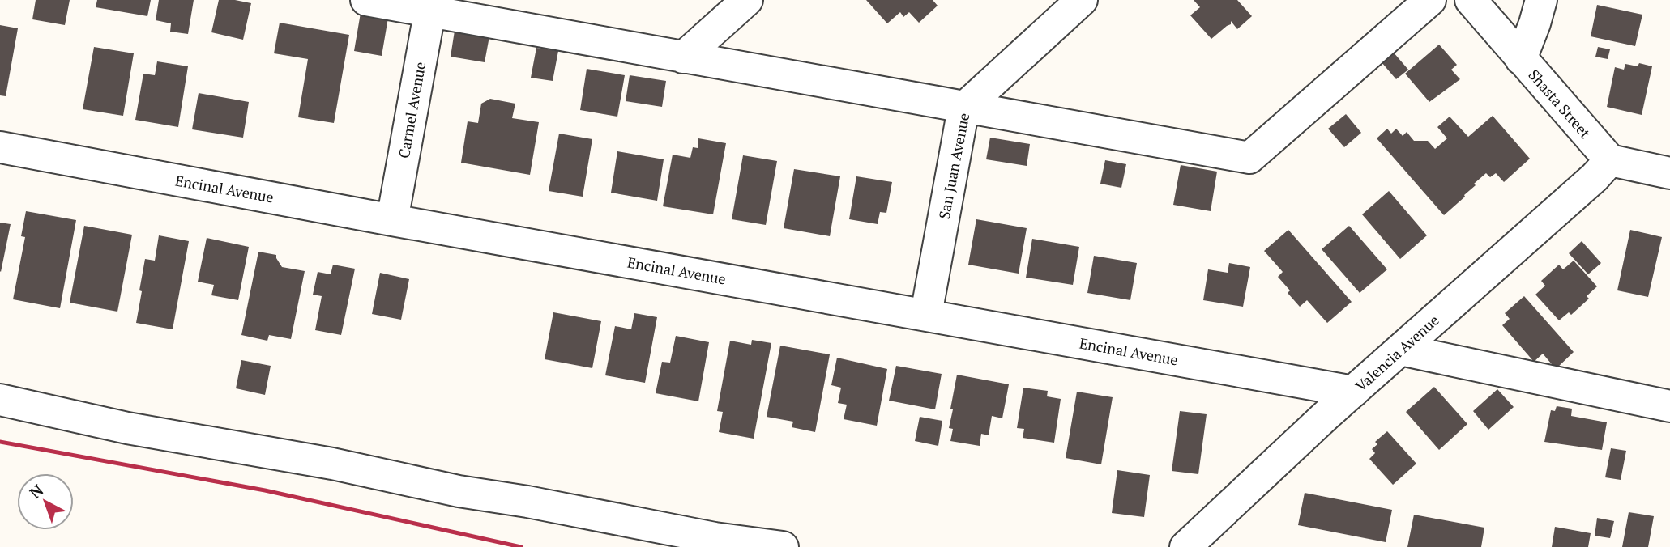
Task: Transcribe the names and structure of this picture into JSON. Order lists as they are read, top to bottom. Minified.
{"streets":{"street":["Shasta Street","Carmel Avenue","San Juan Avenue","Encinal Avenue","Valencia Avenue"]},"crossings":[["Shasta Street","Valencia Avenue"],["Carmel Avenue","Encinal Avenue"],["San Juan Avenue","Encinal Avenue"],["Encinal Avenue","Valencia Avenue"]],"north":"top left"}
